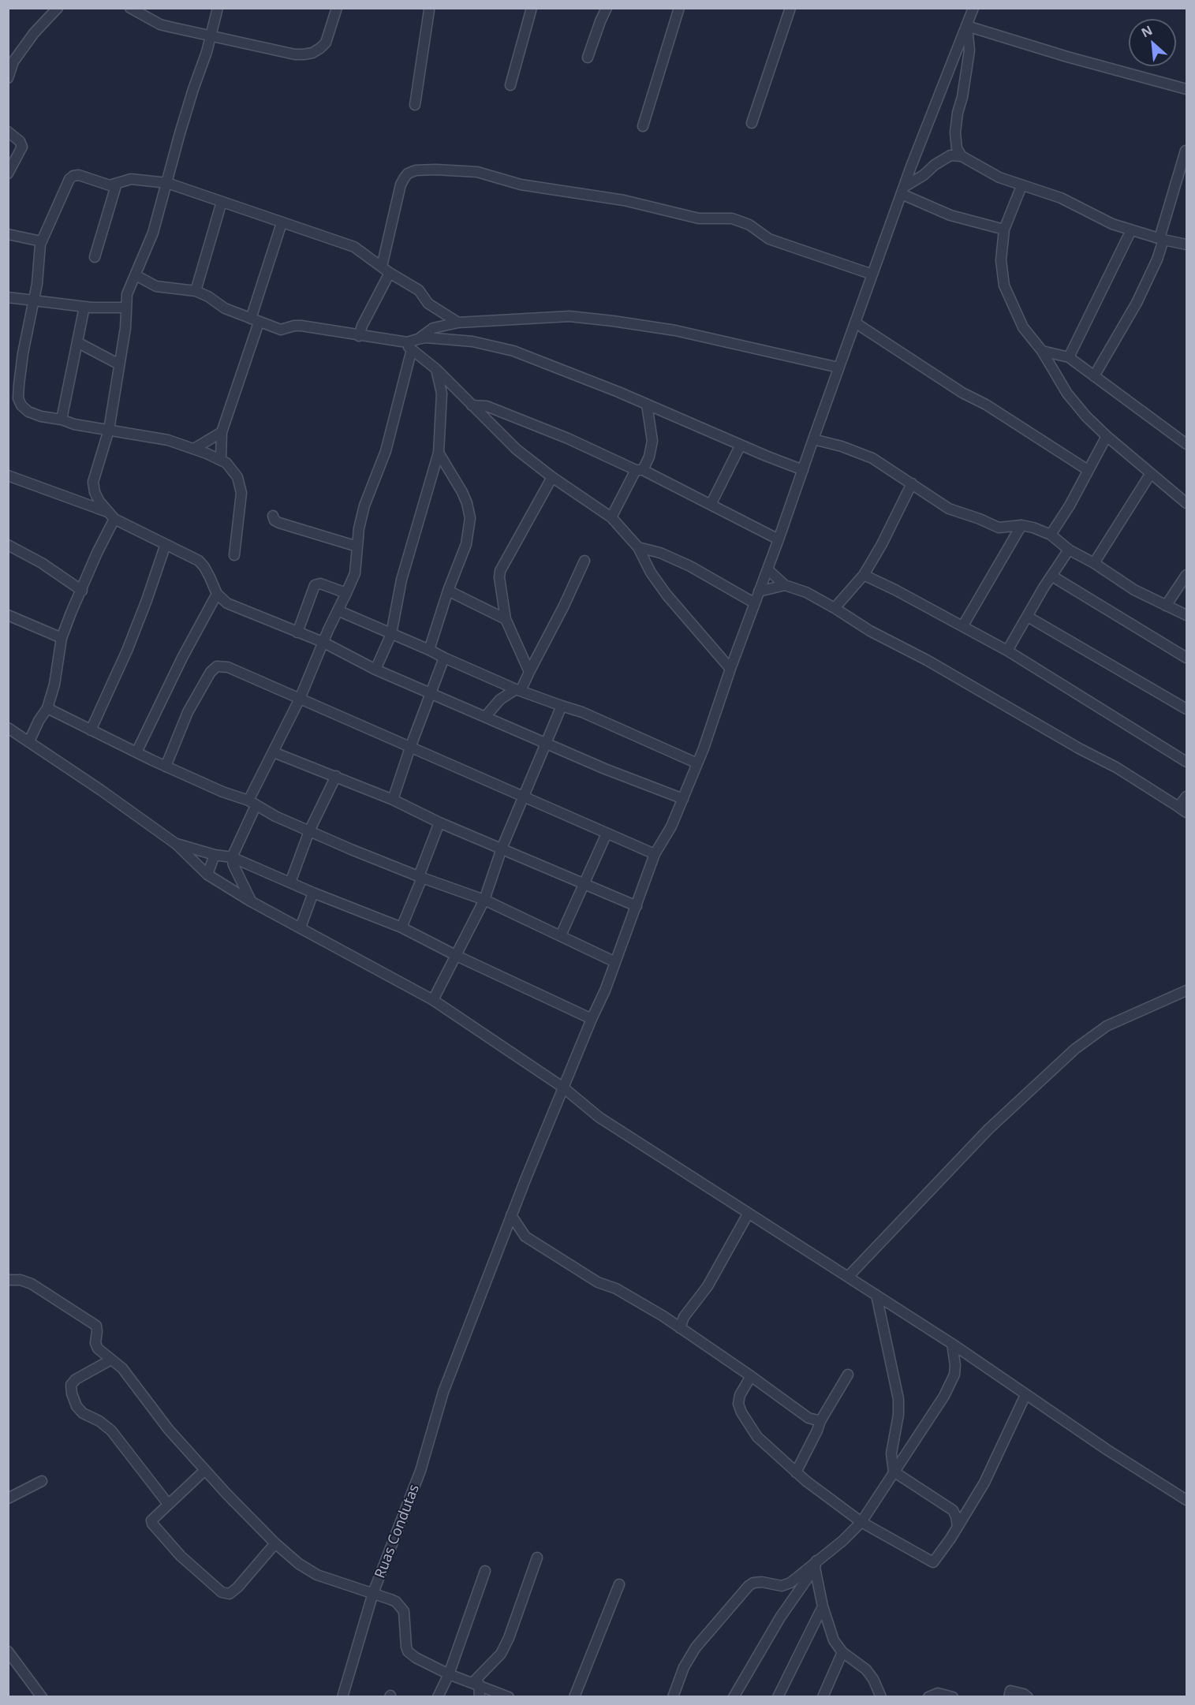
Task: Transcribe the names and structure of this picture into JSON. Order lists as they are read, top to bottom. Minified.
{"streets":{"street":["Ruas Condutas"]},"north":"top left"}
